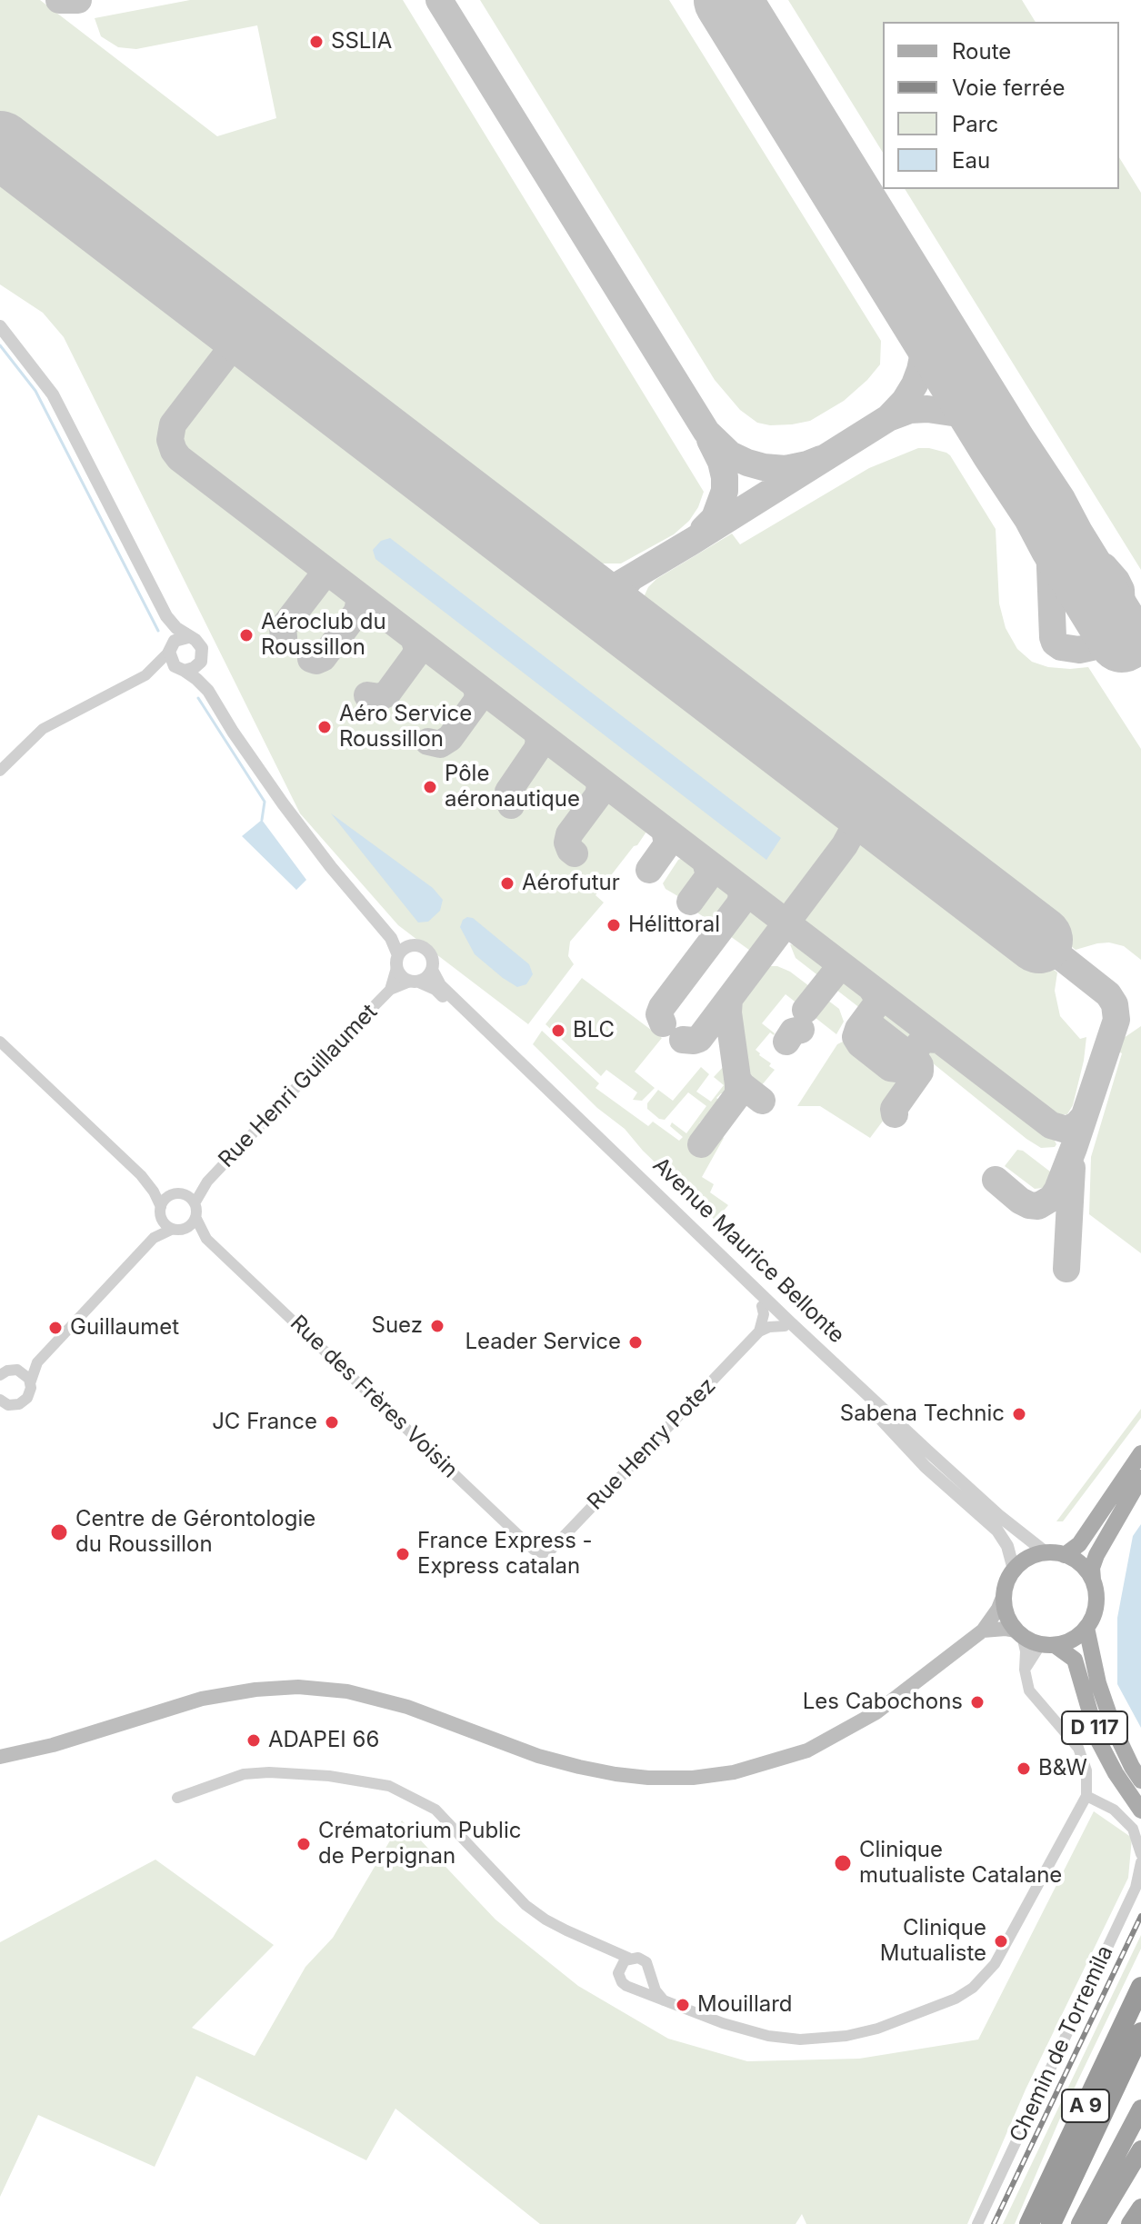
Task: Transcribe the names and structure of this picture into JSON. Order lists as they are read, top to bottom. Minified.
{"streets":{"highway":["A 9"],"main road":["D 117"],"street":["Rue Henri Guillaumet","Avenue Maurice Bellonte","Rue des Frères Voisin","Rue Henry Potez","Chemin de Torremila"]},"crossings":[["Rue Henri Guillaumet","Avenue Maurice Bellonte"],["Rue Henri Guillaumet","Rue des Frères Voisin"],["Avenue Maurice Bellonte","D 117"],["Rue des Frères Voisin","Rue Henry Potez"]],"places":["SSLIA","Aéroclub du Roussillon","Aéro Service Roussillon","Pôle aéronautique","Aérofutur","Hélittoral","BLC","Suez","Guillaumet","Leader Service","Sabena Technic","JC France","Centre de Gérontologie du Roussillon","France Express - Express catalan","Les Cabochons","ADAPEI 66","B&W","Crématorium Public de Perpignan","Clinique mutualiste Catalane","Clinique Mutualiste","Mouillard"],"legend":["Route","Voie ferrée","Parc","Eau"]}
